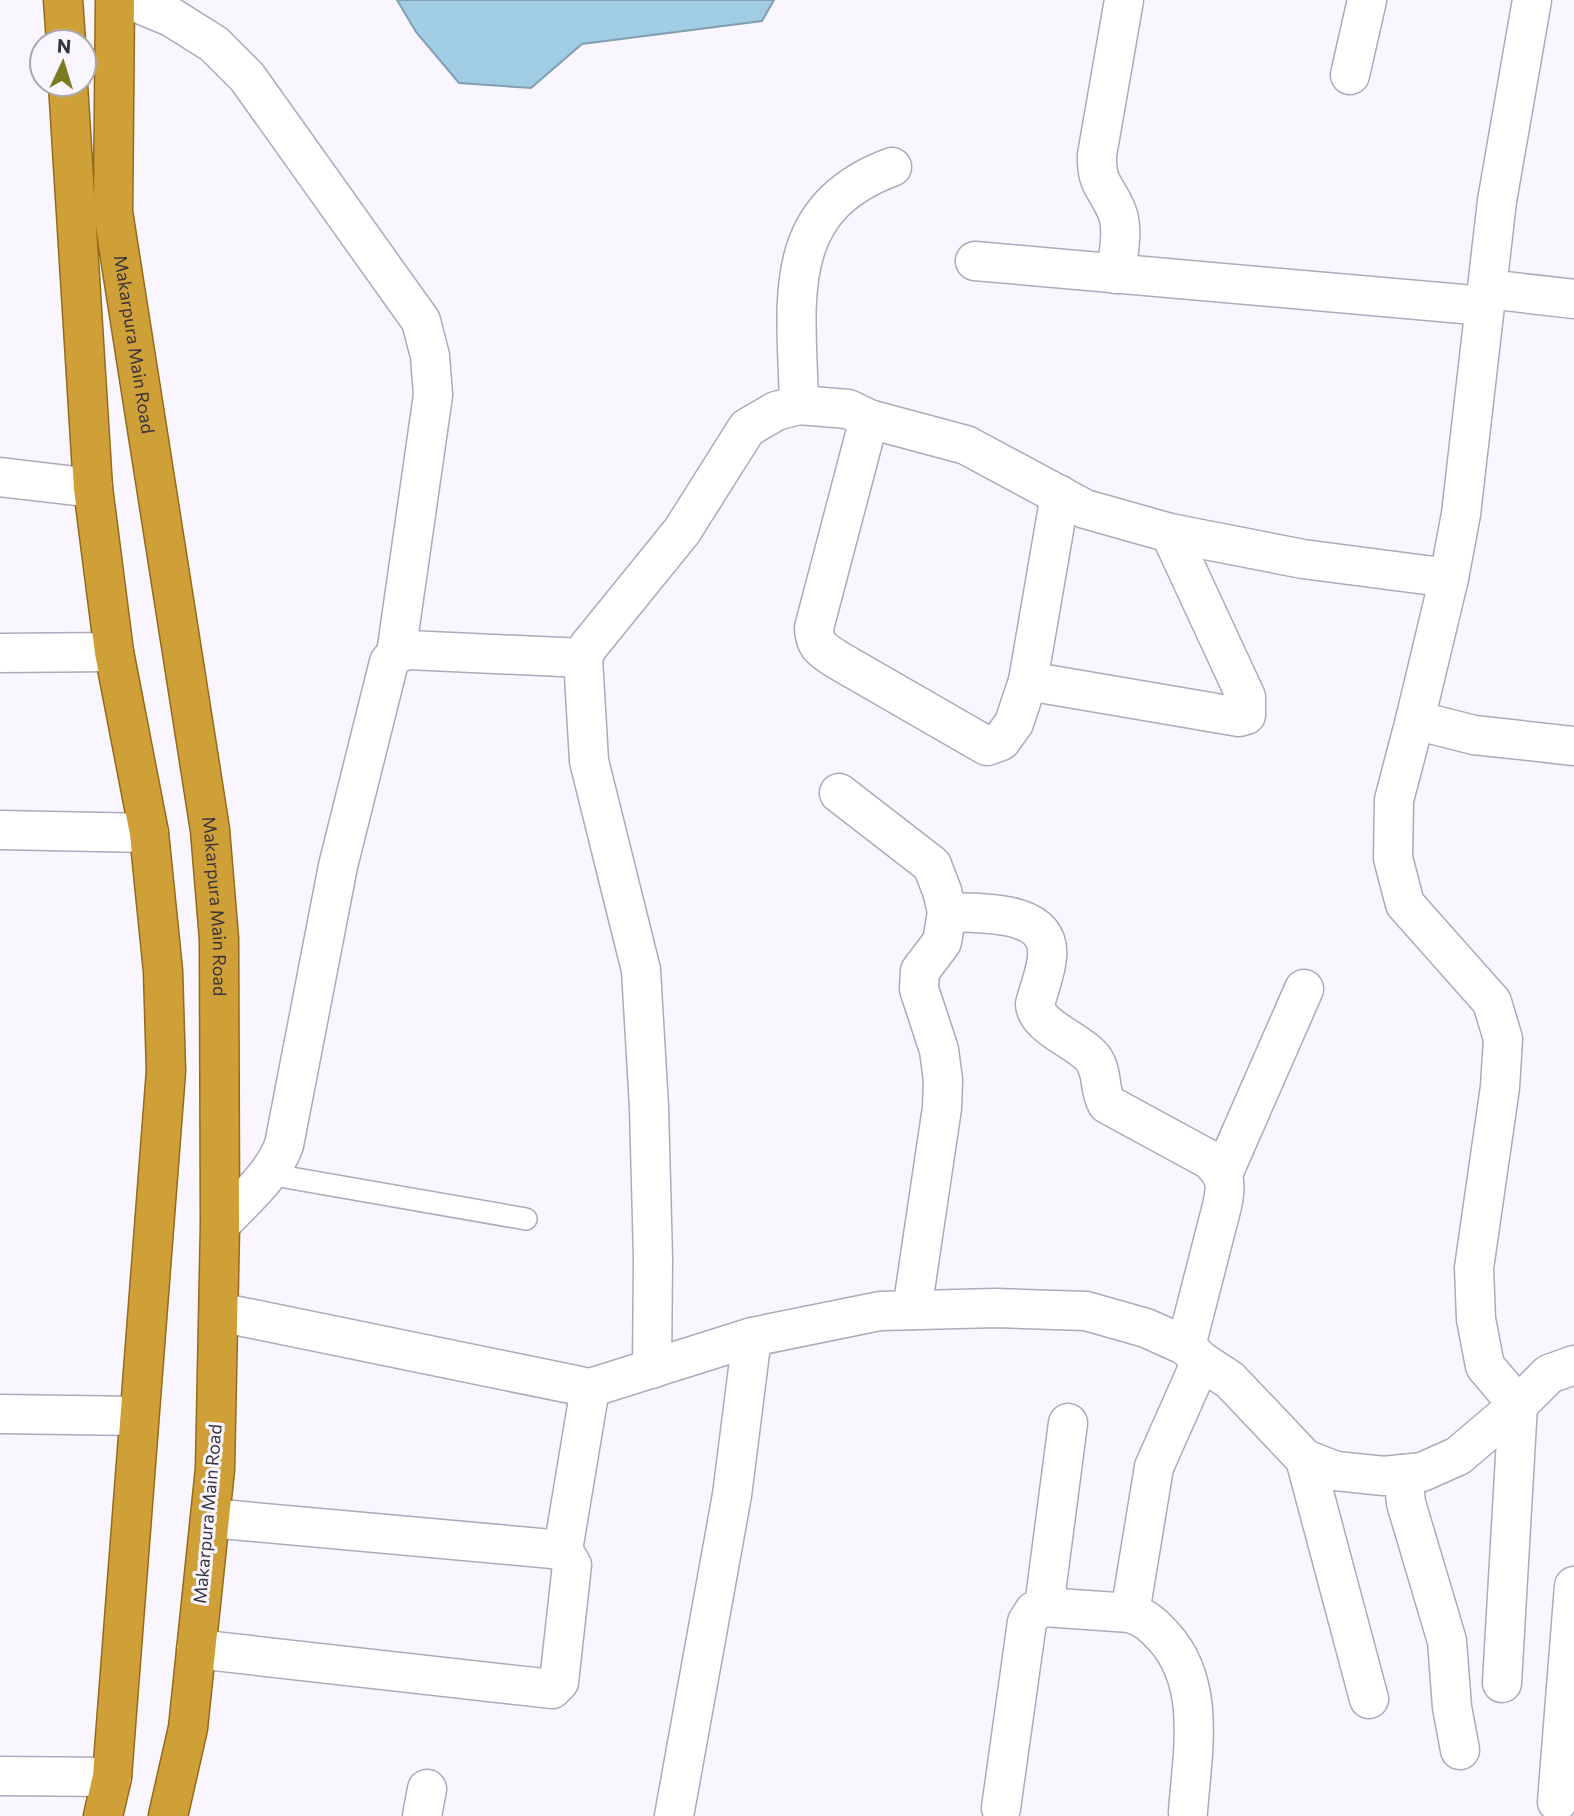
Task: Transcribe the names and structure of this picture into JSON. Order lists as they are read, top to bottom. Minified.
{"streets":{"highway":["Makarpura Main Road"]},"north":"top"}
